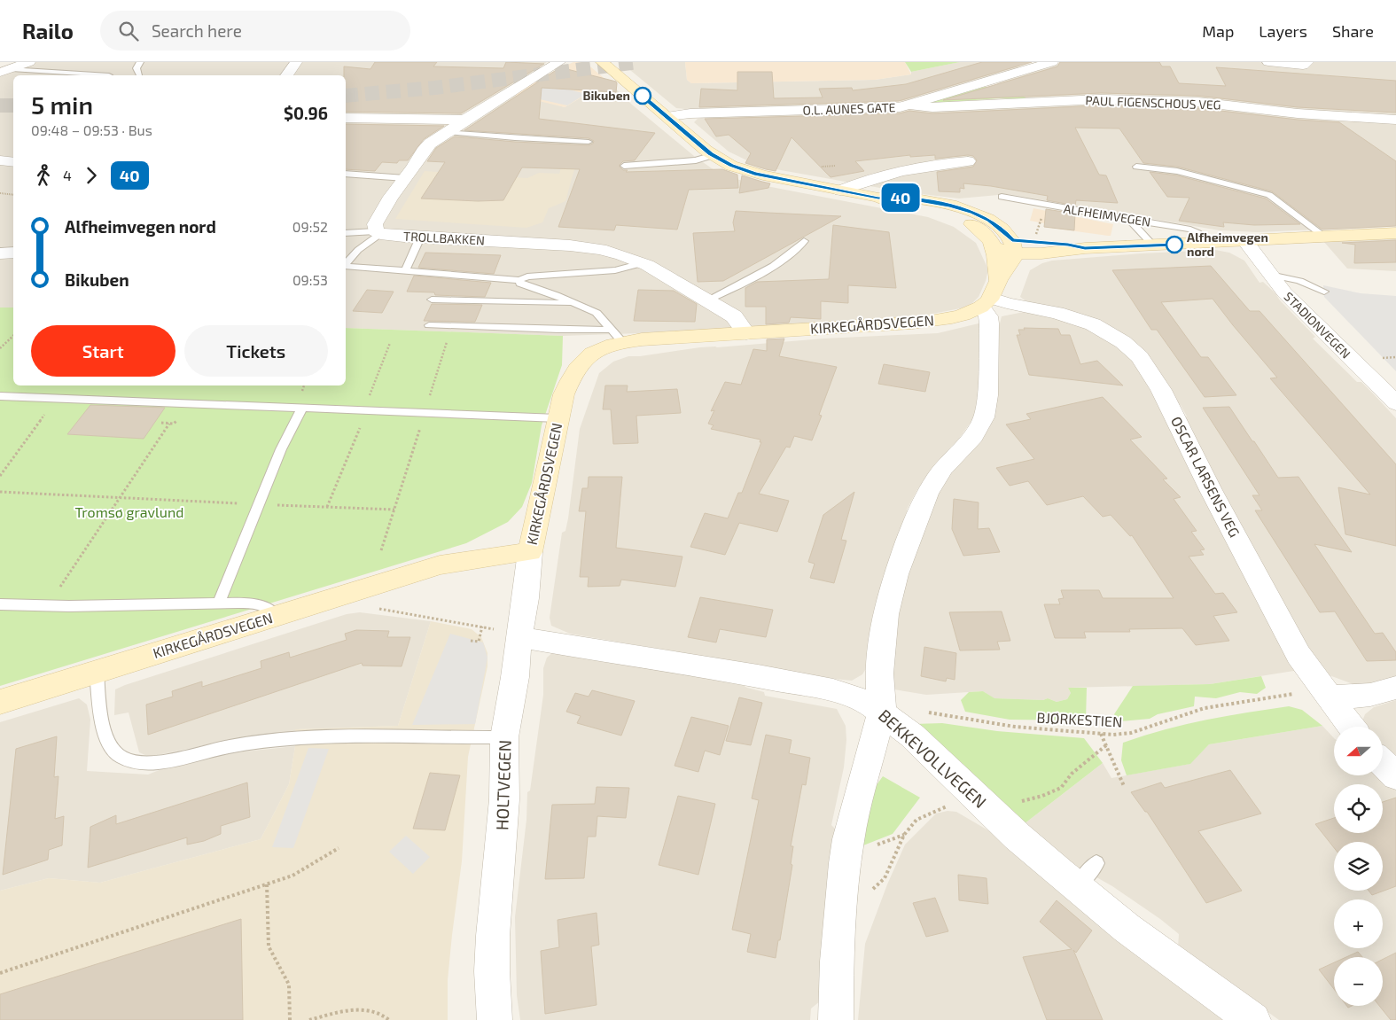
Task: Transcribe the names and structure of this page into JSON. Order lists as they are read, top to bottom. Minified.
{"streets":{"street":["PAUL FIGENSCHOUS VEG","O.L. AUNES GATE","ALFHEIMVEGEN","TROLLBAKKEN","KIRKEGÅRDSVEGEN","STADIONVEGEN","OSCAR LARSENS VEG","BEKKEVOLLVEGEN","HOLTVEGEN"],"path":["BJØRKESTIEN"]},"crossings":[["PAUL FIGENSCHOUS VEG","O.L. AUNES GATE"],["ALFHEIMVEGEN","STADIONVEGEN"],["TROLLBAKKEN","KIRKEGÅRDSVEGEN"],["KIRKEGÅRDSVEGEN","OSCAR LARSENS VEG"],["KIRKEGÅRDSVEGEN","HOLTVEGEN"],["OSCAR LARSENS VEG","BJØRKESTIEN"],["BEKKEVOLLVEGEN","HOLTVEGEN"]],"parks":["Tromsø gravlund"],"places":["Bikuben","Alfheimvegen nord"],"lines":["bus line 40"],"north":"left","page":{"header":"Railo","search":"Search here","nav":["Map","Layers","Share"],"on_map":"40","heading":["5 min","09:48 – 09:53 · Bus","$0.96"],"legs":["4","40"],"list":[{"name":"Alfheimvegen nord","value":"09:52"},{"name":"Bikuben","value":"09:53"}],"buttons":["Start","Tickets"],"map_buttons":["+","−"]}}
